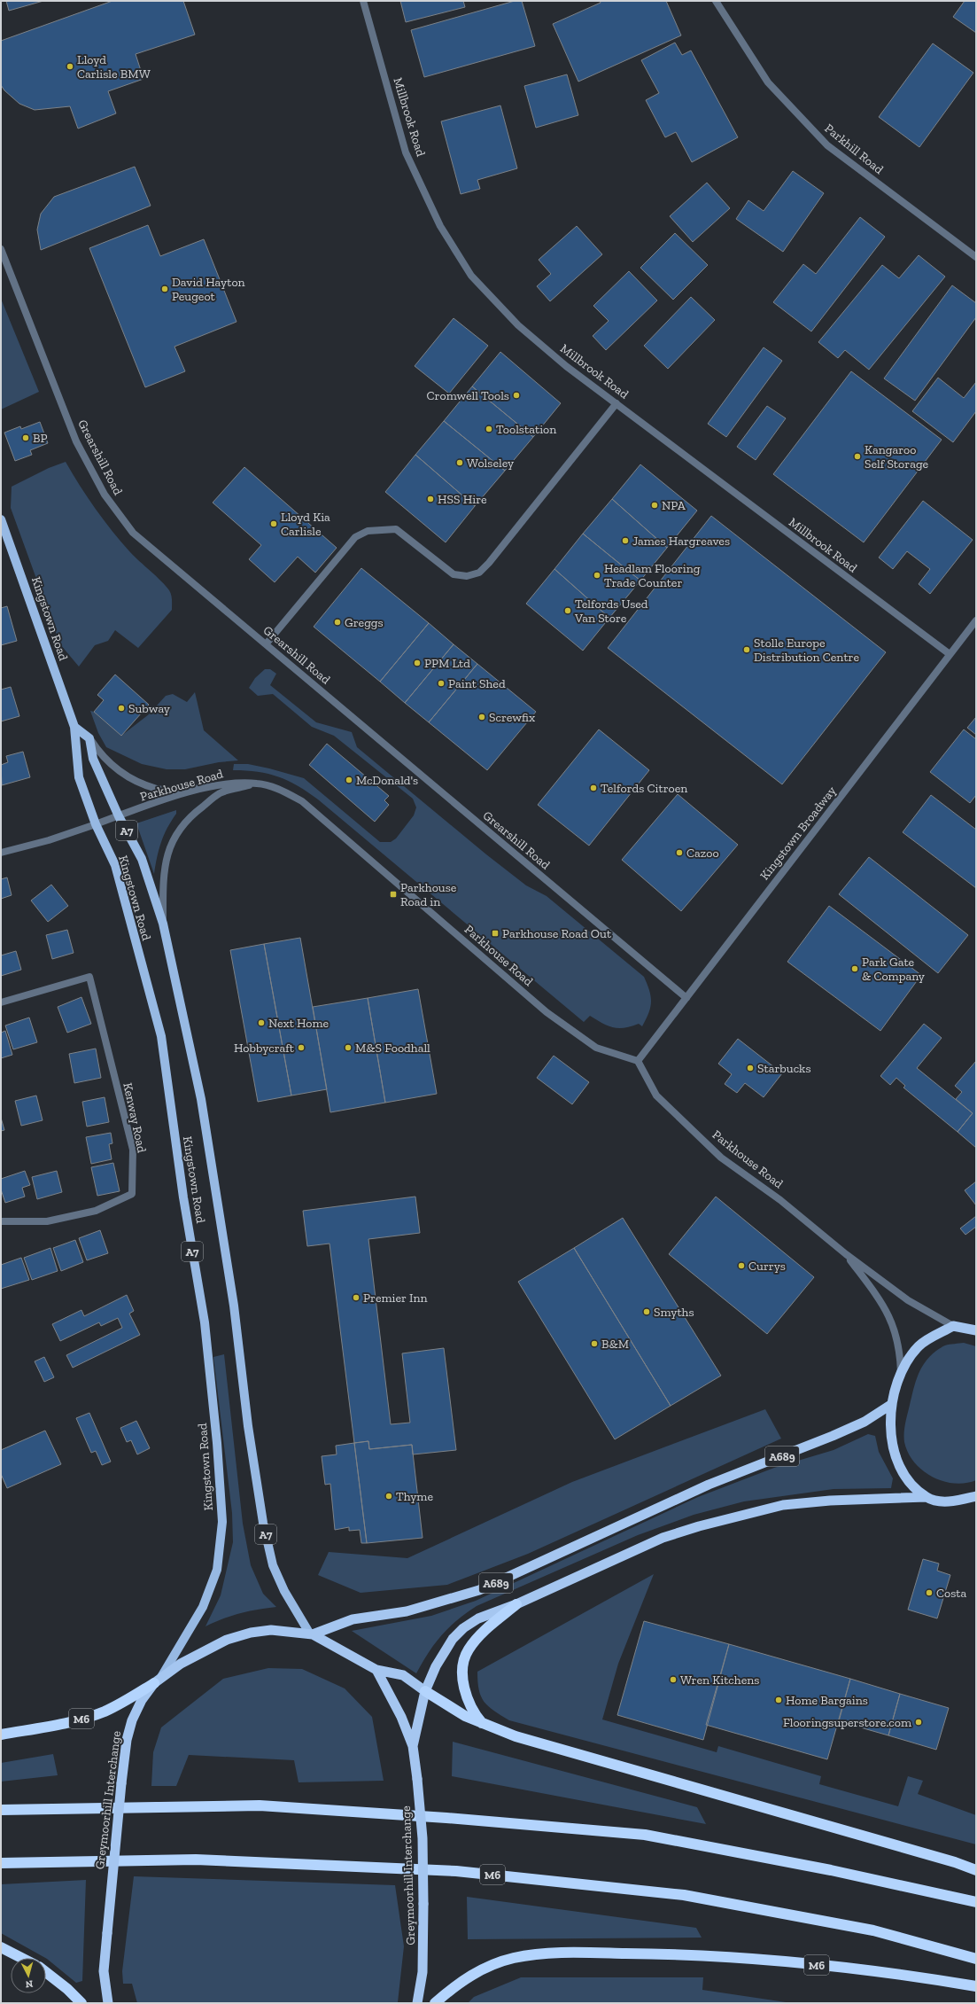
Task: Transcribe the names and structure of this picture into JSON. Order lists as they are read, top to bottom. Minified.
{"streets":{"highway":["A689","M6","Greymoorhill Interchange"],"main road":["Kingstown Road","A7"],"street":["Millbrook Road","Parkhill Road","Grearshill Road","Parkhouse Road","Kingstown Broadway","Kenway Road"]},"crossings":[["Millbrook Road","Kingstown Broadway"],["Grearshill Road","Kingstown Broadway"],["Kingstown Road","Parkhouse Road"],["Kingstown Road","A689"],["Kingstown Road","M6"],["Kingstown Road","Greymoorhill Interchange"],["Parkhouse Road","Kingstown Broadway"],["A689","Greymoorhill Interchange"],["M6","Greymoorhill Interchange"]],"places":{"other":["Lloyd Carlisle BMW","David Hayton Peugeot","Cromwell Tools","Toolstation","BP","Kangaroo Self Storage","Wolseley","HSS Hire","NPA","Lloyd Kia Carlisle","James Hargreaves","Headlam Flooring Trade Counter","Telfords Used Van Store","Greggs","Stolle Europe Distribution Centre","PPM Ltd","Paint Shed","Subway","Screwfix","McDonald's","Telfords Citroen","Cazoo","Park Gate & Company","Next Home","Hobbycraft","M&S Foodhall","Starbucks","Currys","Premier Inn","Smyths","B&M","Thyme","Costa","Wren Kitchens","Home Bargains","Flooringsuperstore.com"],"transit":["Parkhouse Road in","Parkhouse Road Out"]},"north":"bottom"}
